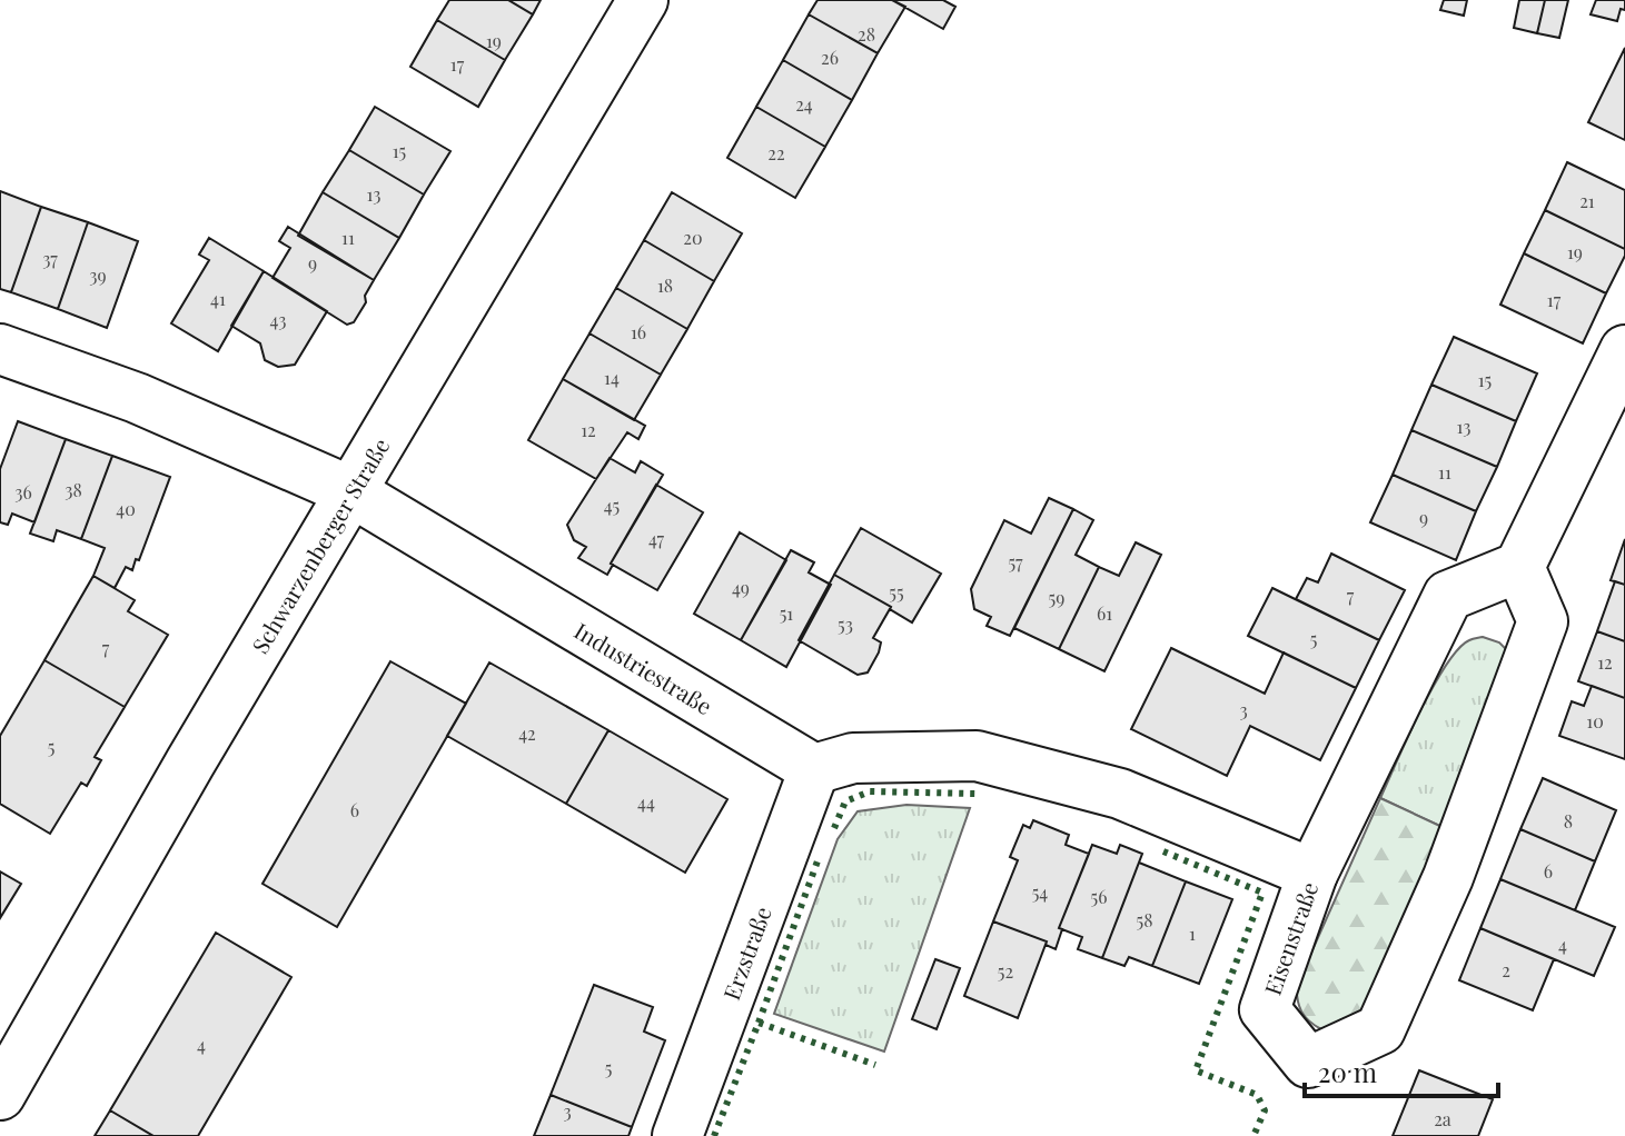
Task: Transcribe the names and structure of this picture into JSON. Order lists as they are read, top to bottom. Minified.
{"streets":{"street":["Schwarzenberger Straße","Industriestraße","Eisenstraße","Erzstraße"]},"crossings":[["Schwarzenberger Straße","Industriestraße"],["Industriestraße","Erzstraße"]],"house_numbers":["28","19","26","17","24","15","22","13","21","11","20","19","37","9","39","18","41","17","43","16","14","15","13","12","11","38","36","45","40","9","47","57","49","55","7","59","51","61","53","5","7","12","3","10","42","5","44","6","8","6","54","56","58","1","4","2","52","4","5","3","2a"],"scale_bar":"20 m"}
